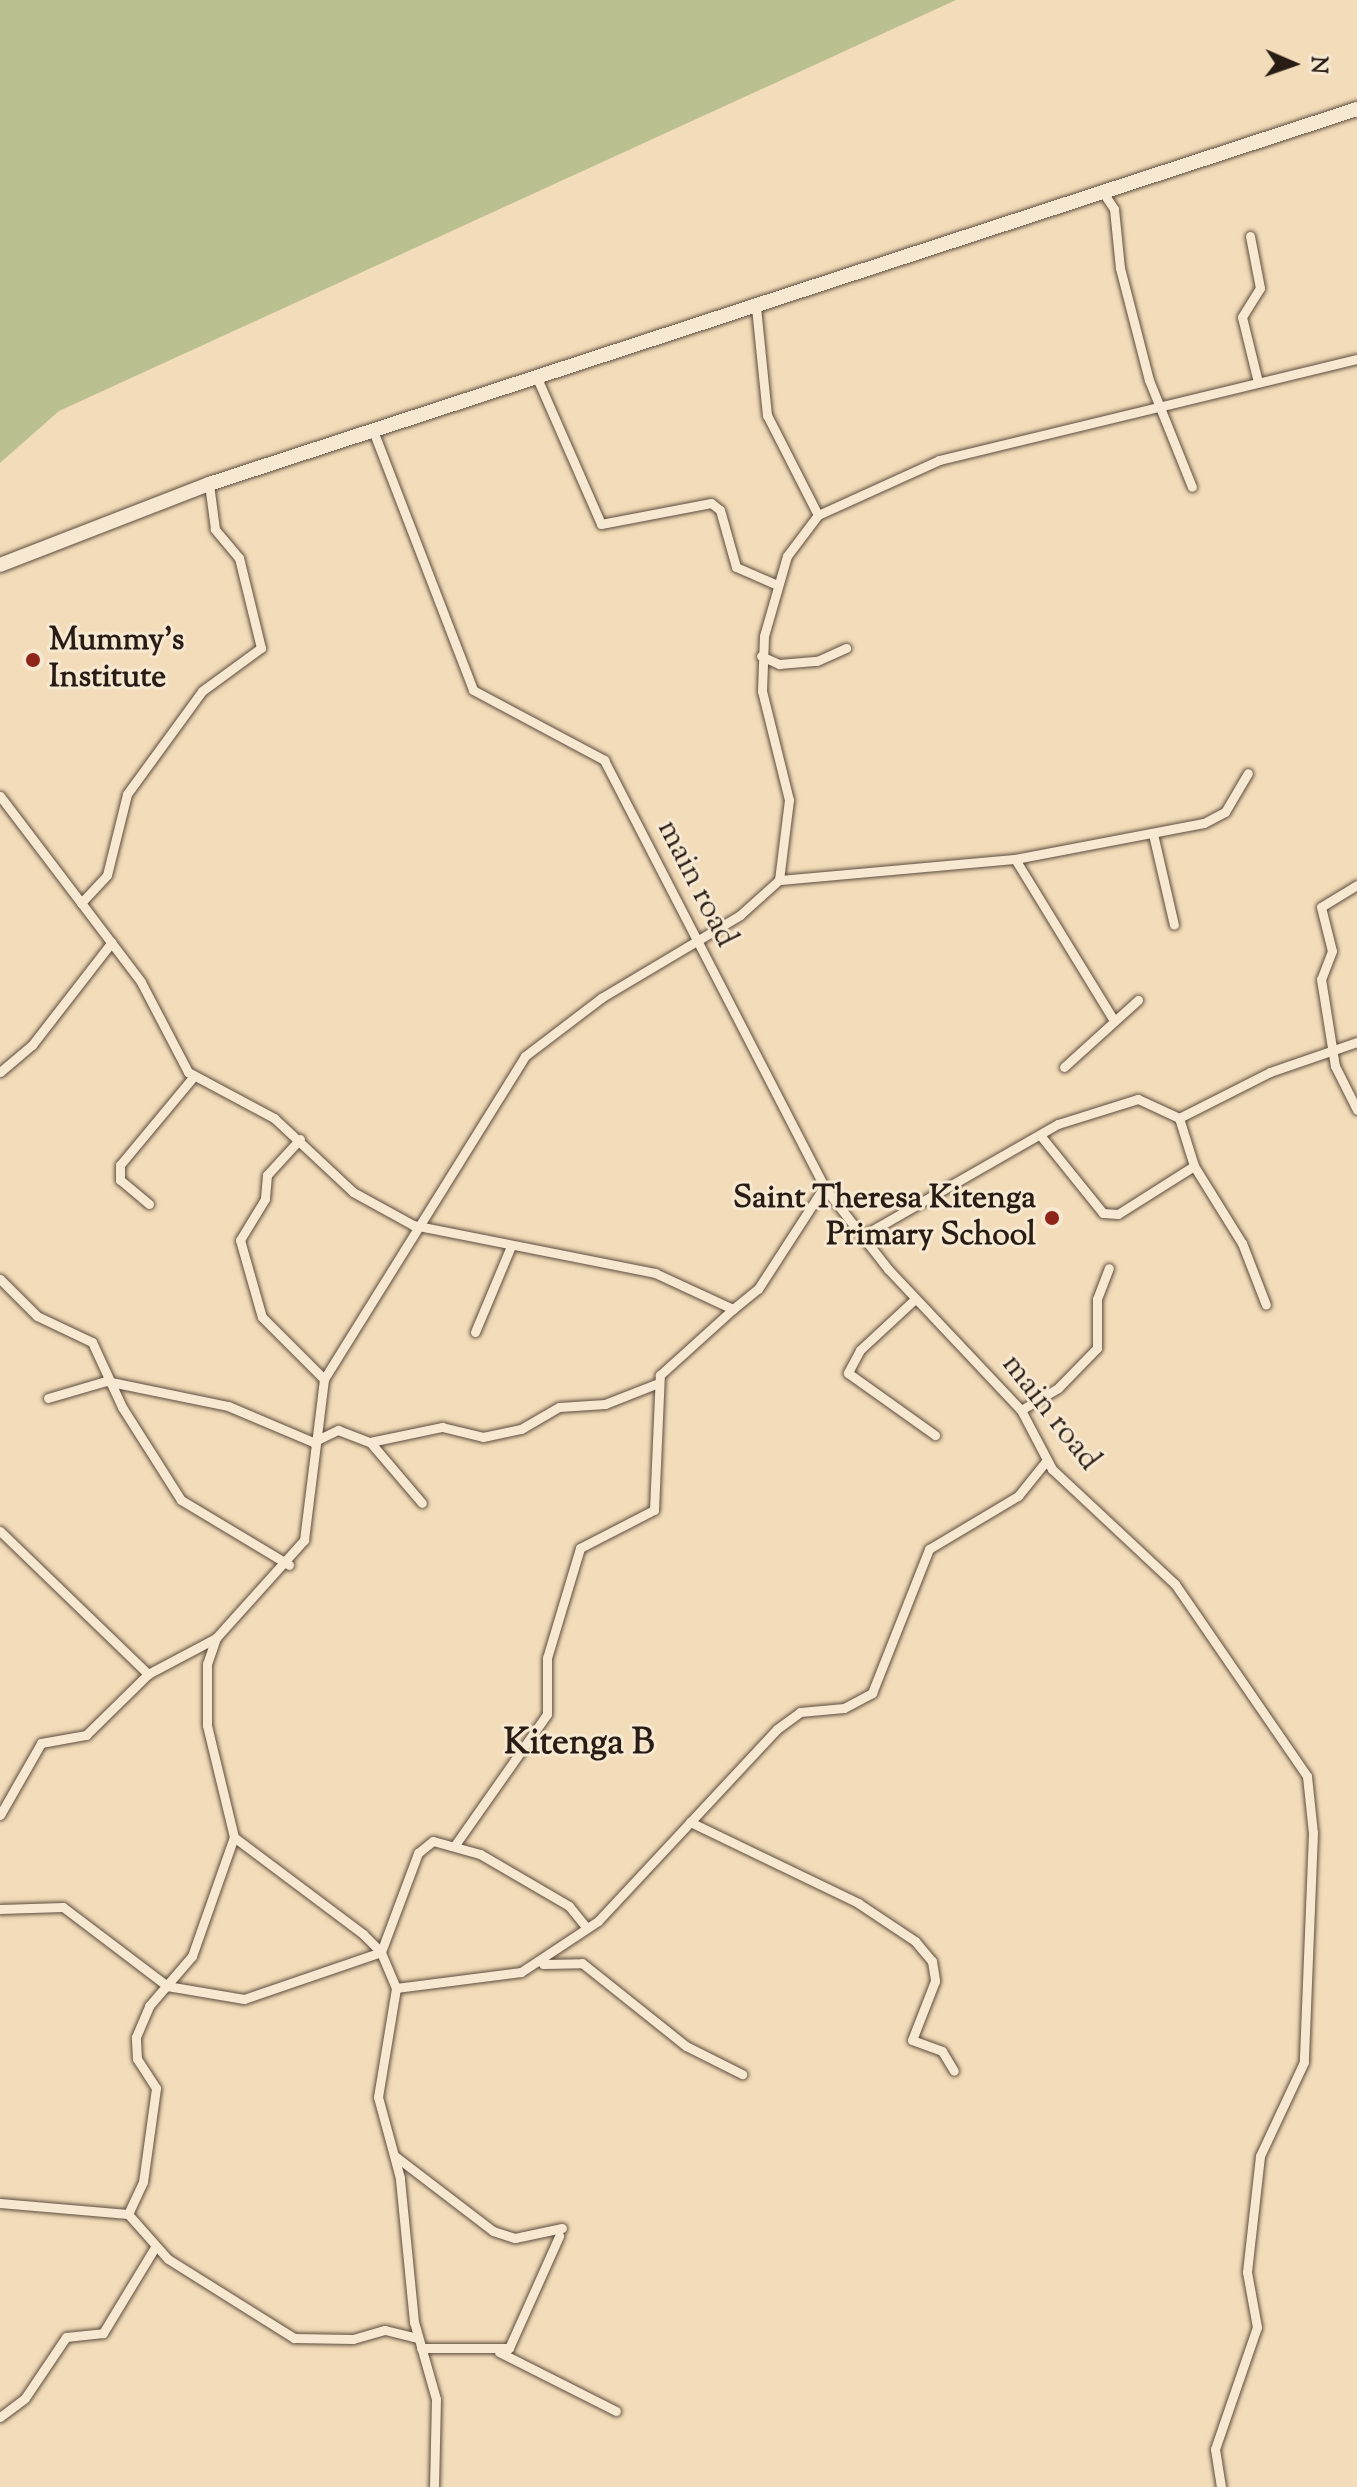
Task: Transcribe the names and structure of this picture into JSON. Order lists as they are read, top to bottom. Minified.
{"streets":{"street":["main road"]},"districts":["Kitenga B"],"places":["Mummy's Institute","Saint Theresa Kitenga Primary School"],"north":"right"}
